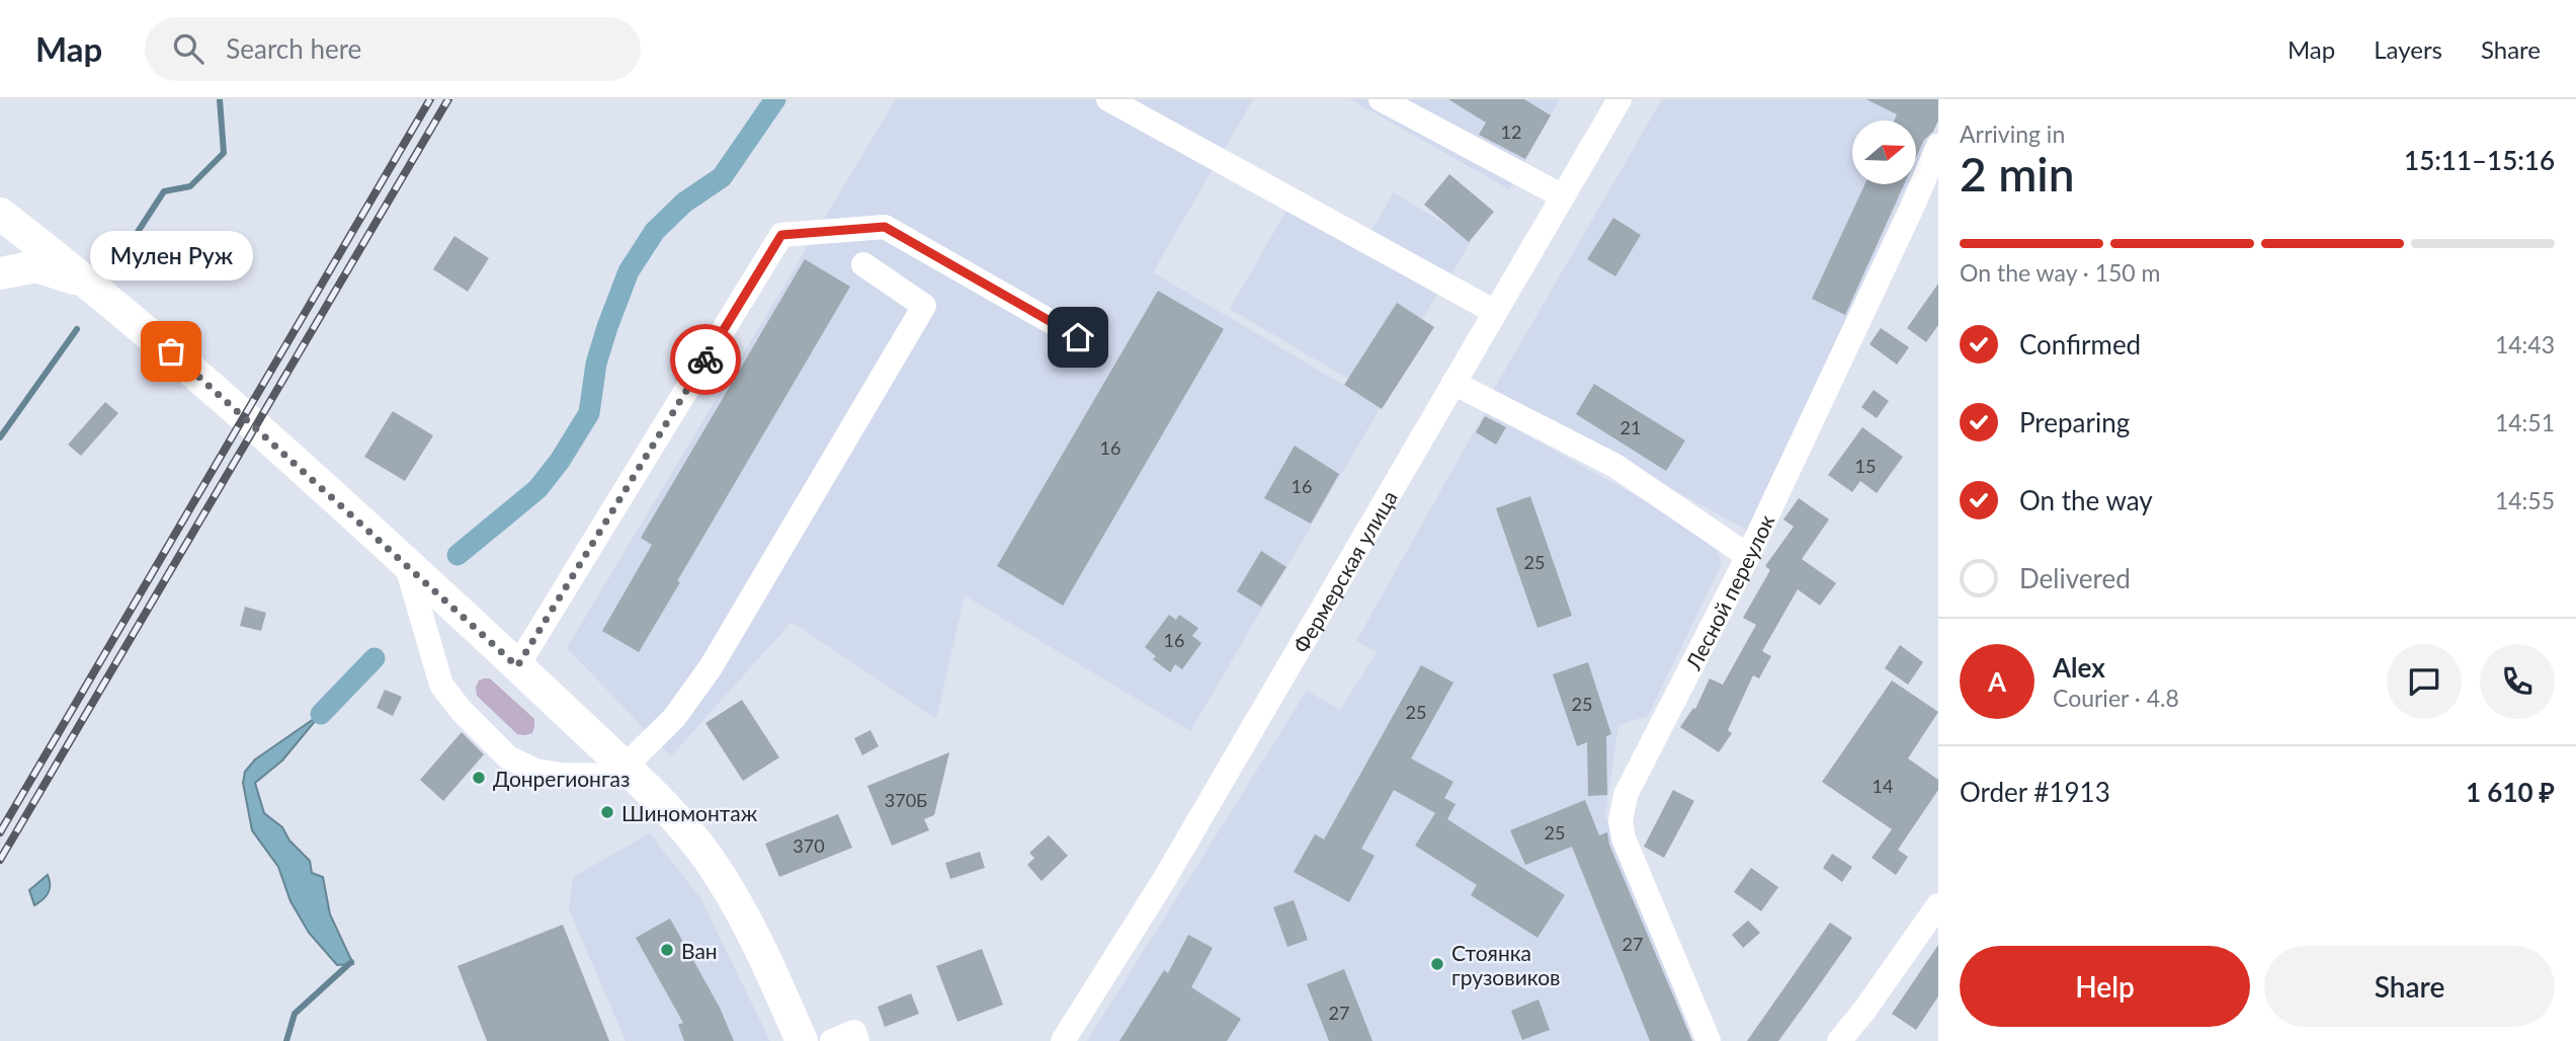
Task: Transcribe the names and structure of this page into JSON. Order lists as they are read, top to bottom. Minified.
{"streets":{"street":["Фермерская улица","Лесной переулок"]},"places":["Мулен Руж","Донрегионгаз","Шиномонтаж","Ван","Стоянка грузовиков"],"house_numbers":["12","21","16","15","16","25","16","25","25","14","370Б","25","370","27","27"],"north":"right","page":{"header":"Map","search":"Search here","nav":["Map","Layers","Share"],"heading":["2 min","Arriving in","15:11–15:16"],"panel":["Alex","Courier · 4.8","Order #1913","1 610 ₽"],"bar":"On the way · 150 m","bubble":"Мулен Руж","list":[["Confirmed","14:43"],["Preparing","14:51"],["On the way","14:55"],"Delivered"],"round":"A","buttons":["Help","Share"]}}
